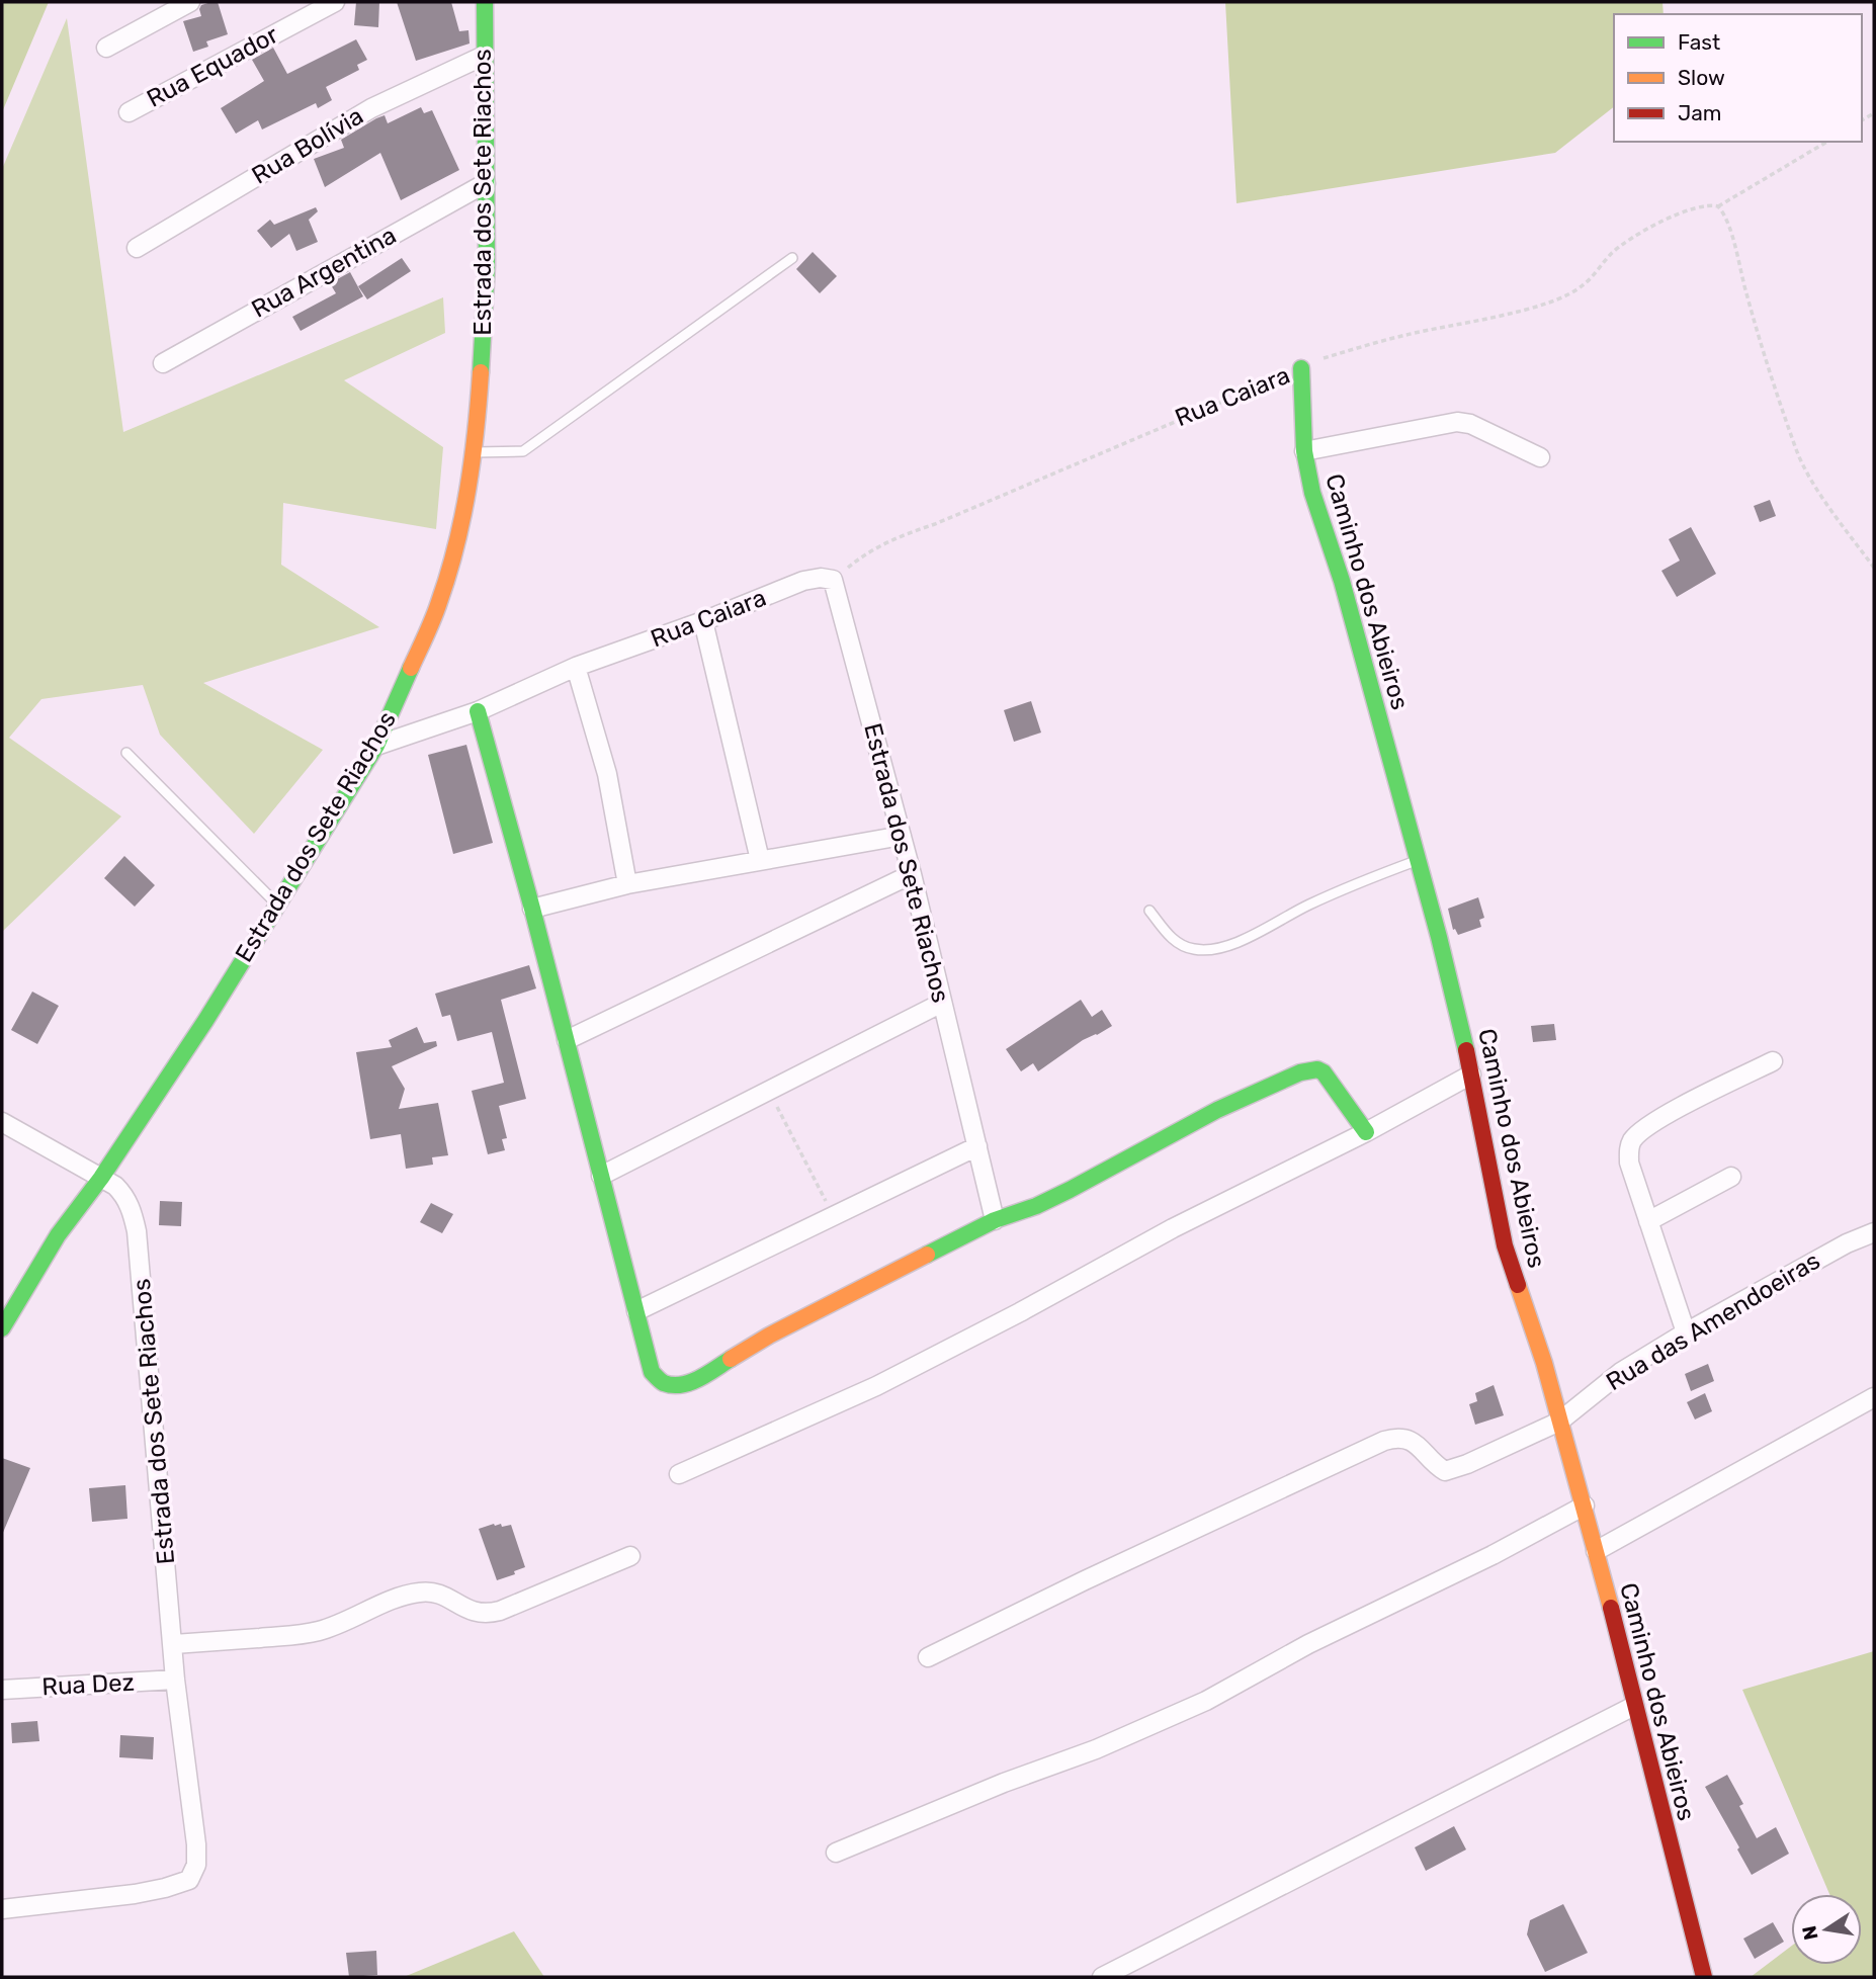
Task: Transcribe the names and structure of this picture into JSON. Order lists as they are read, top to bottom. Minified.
{"streets":{"street":["Rua Equador","Rua Bolívia","Estrada dos Sete Riachos","Rua Argentina","Rua Caiara","Caminho dos Abieiros","Rua das Amendoeiras","Rua Dez"]},"crossings":[["Rua Bolívia","Estrada dos Sete Riachos"],["Estrada dos Sete Riachos","Rua Argentina"],["Estrada dos Sete Riachos","Rua Caiara"],["Estrada dos Sete Riachos","Rua Dez"],["Rua Caiara","Caminho dos Abieiros"],["Caminho dos Abieiros","Rua das Amendoeiras"]],"legend":["Fast","Slow","Jam"],"north":"left"}
